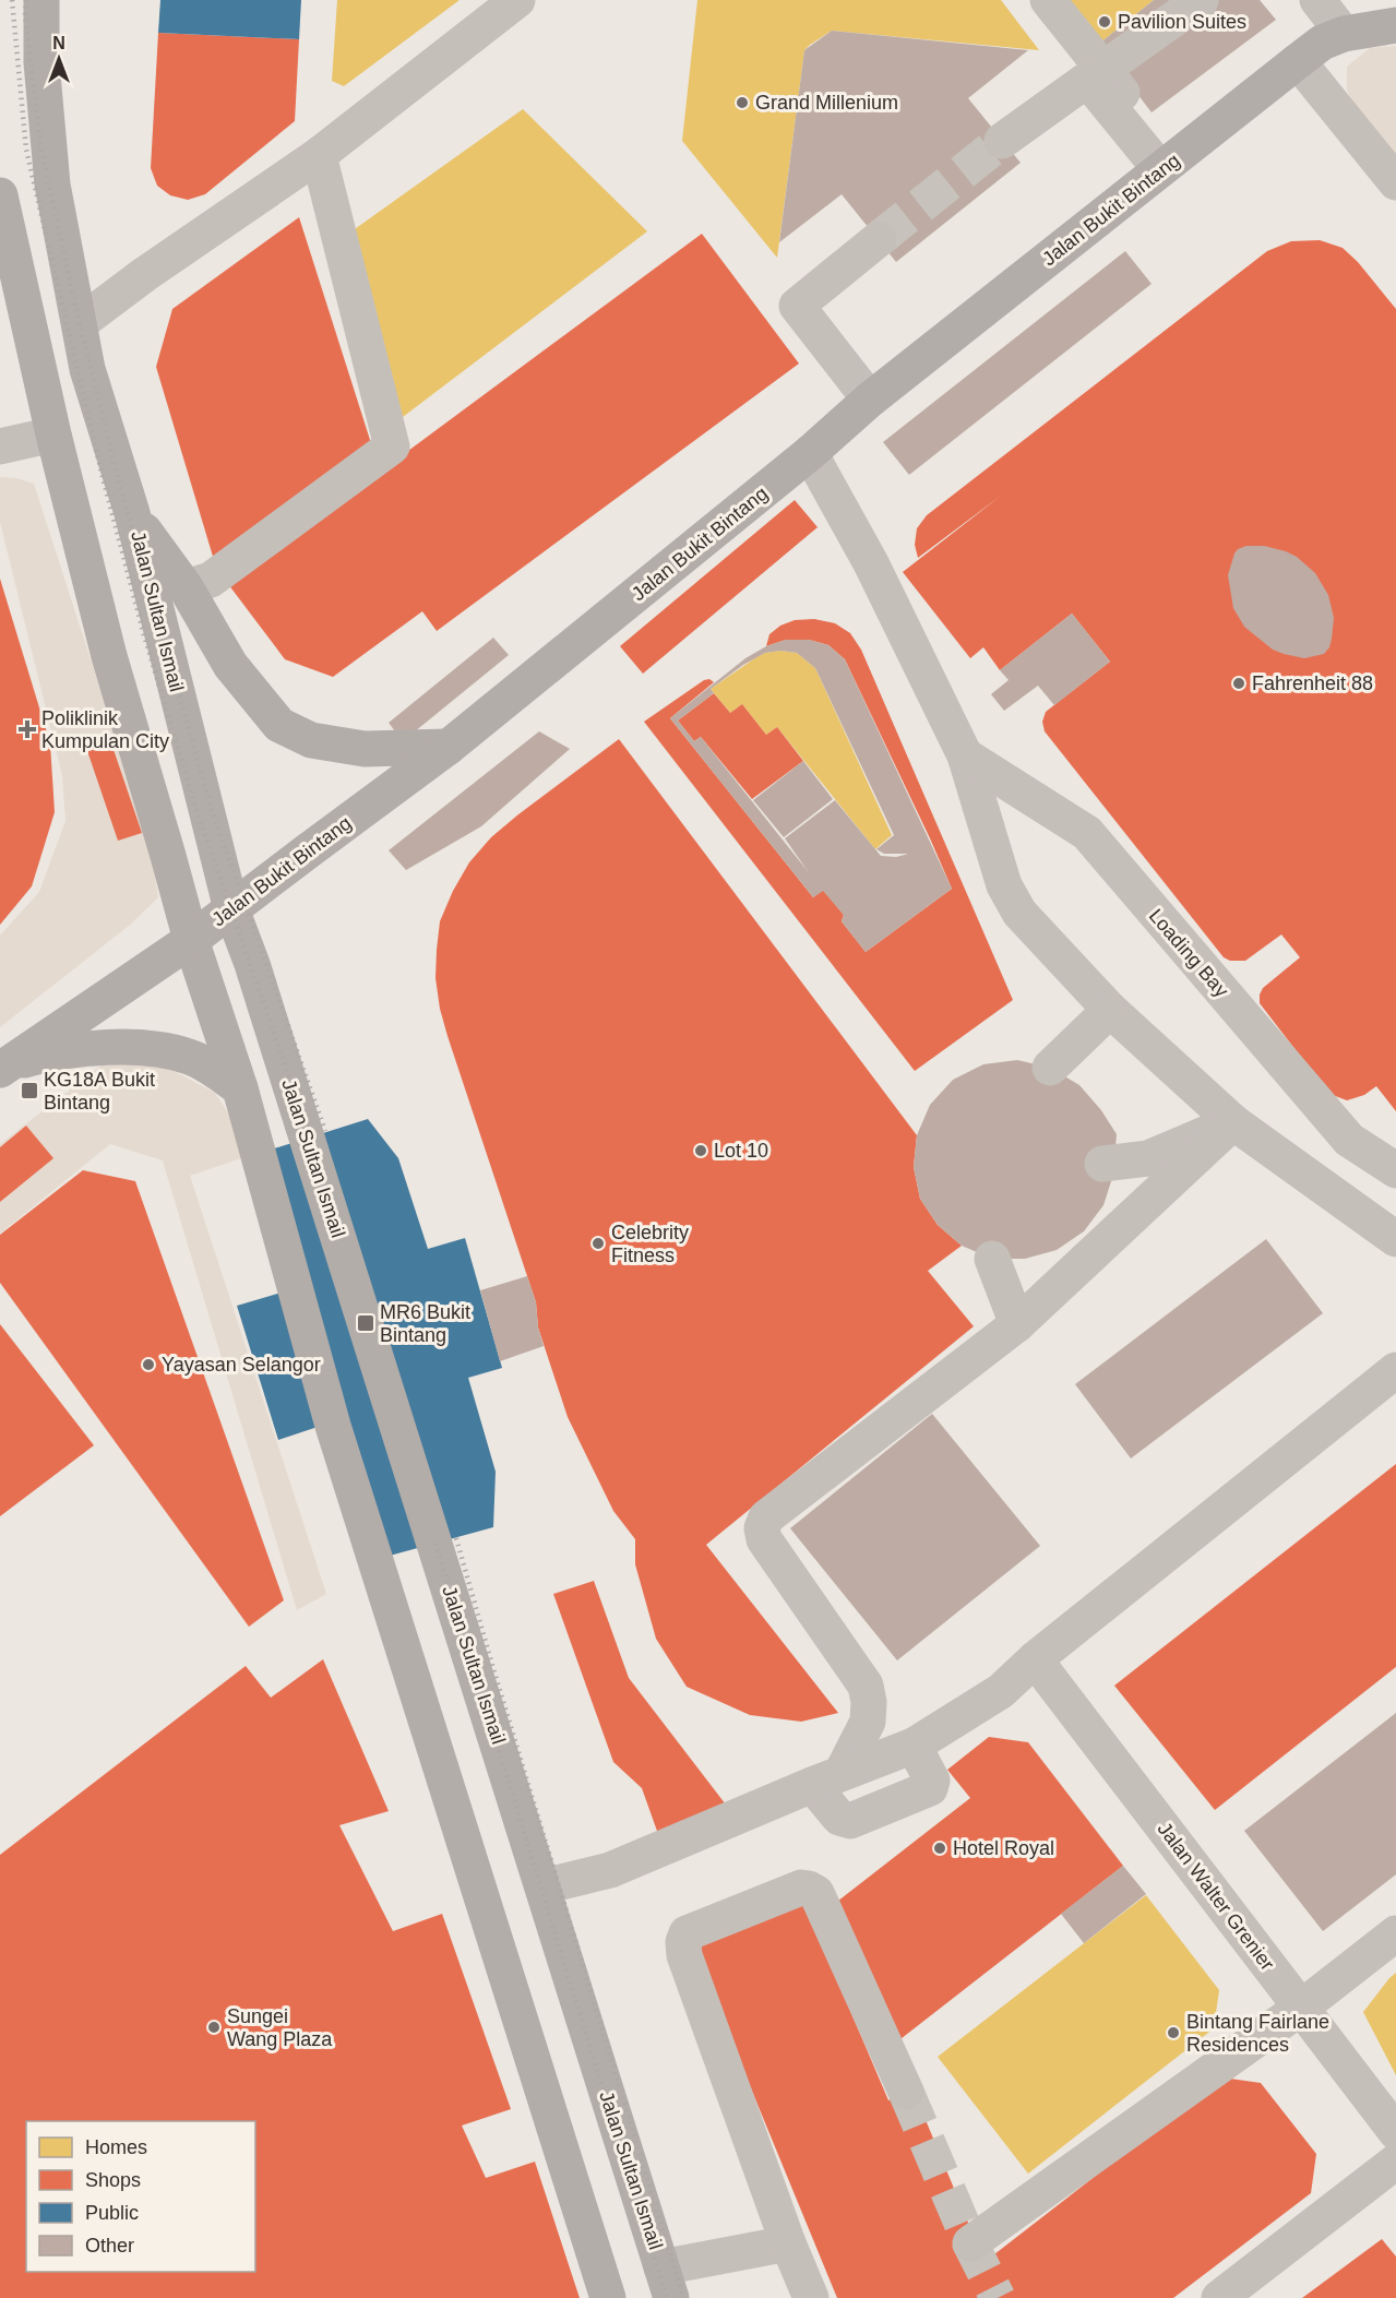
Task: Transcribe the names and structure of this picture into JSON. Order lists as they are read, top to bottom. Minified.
{"streets":{"main road":["Jalan Bukit Bintang","Jalan Sultan Ismail"],"street":["Loading Bay","Jalan Walter Grenier"]},"crossings":[["Jalan Bukit Bintang","Jalan Sultan Ismail"]],"places":{"other":["Pavilion Suites","Grand Millenium","Fahrenheit 88","Lot 10","Celebrity Fitness","Yayasan Selangor","Hotel Royal","Sungei Wang Plaza","Bintang Fairlane Residences"],"health":["Poliklinik Kumpulan City"],"transit":["KG18A Bukit Bintang","MR6 Bukit Bintang"]},"legend":["Homes","Shops","Public","Other"],"north":"top"}
